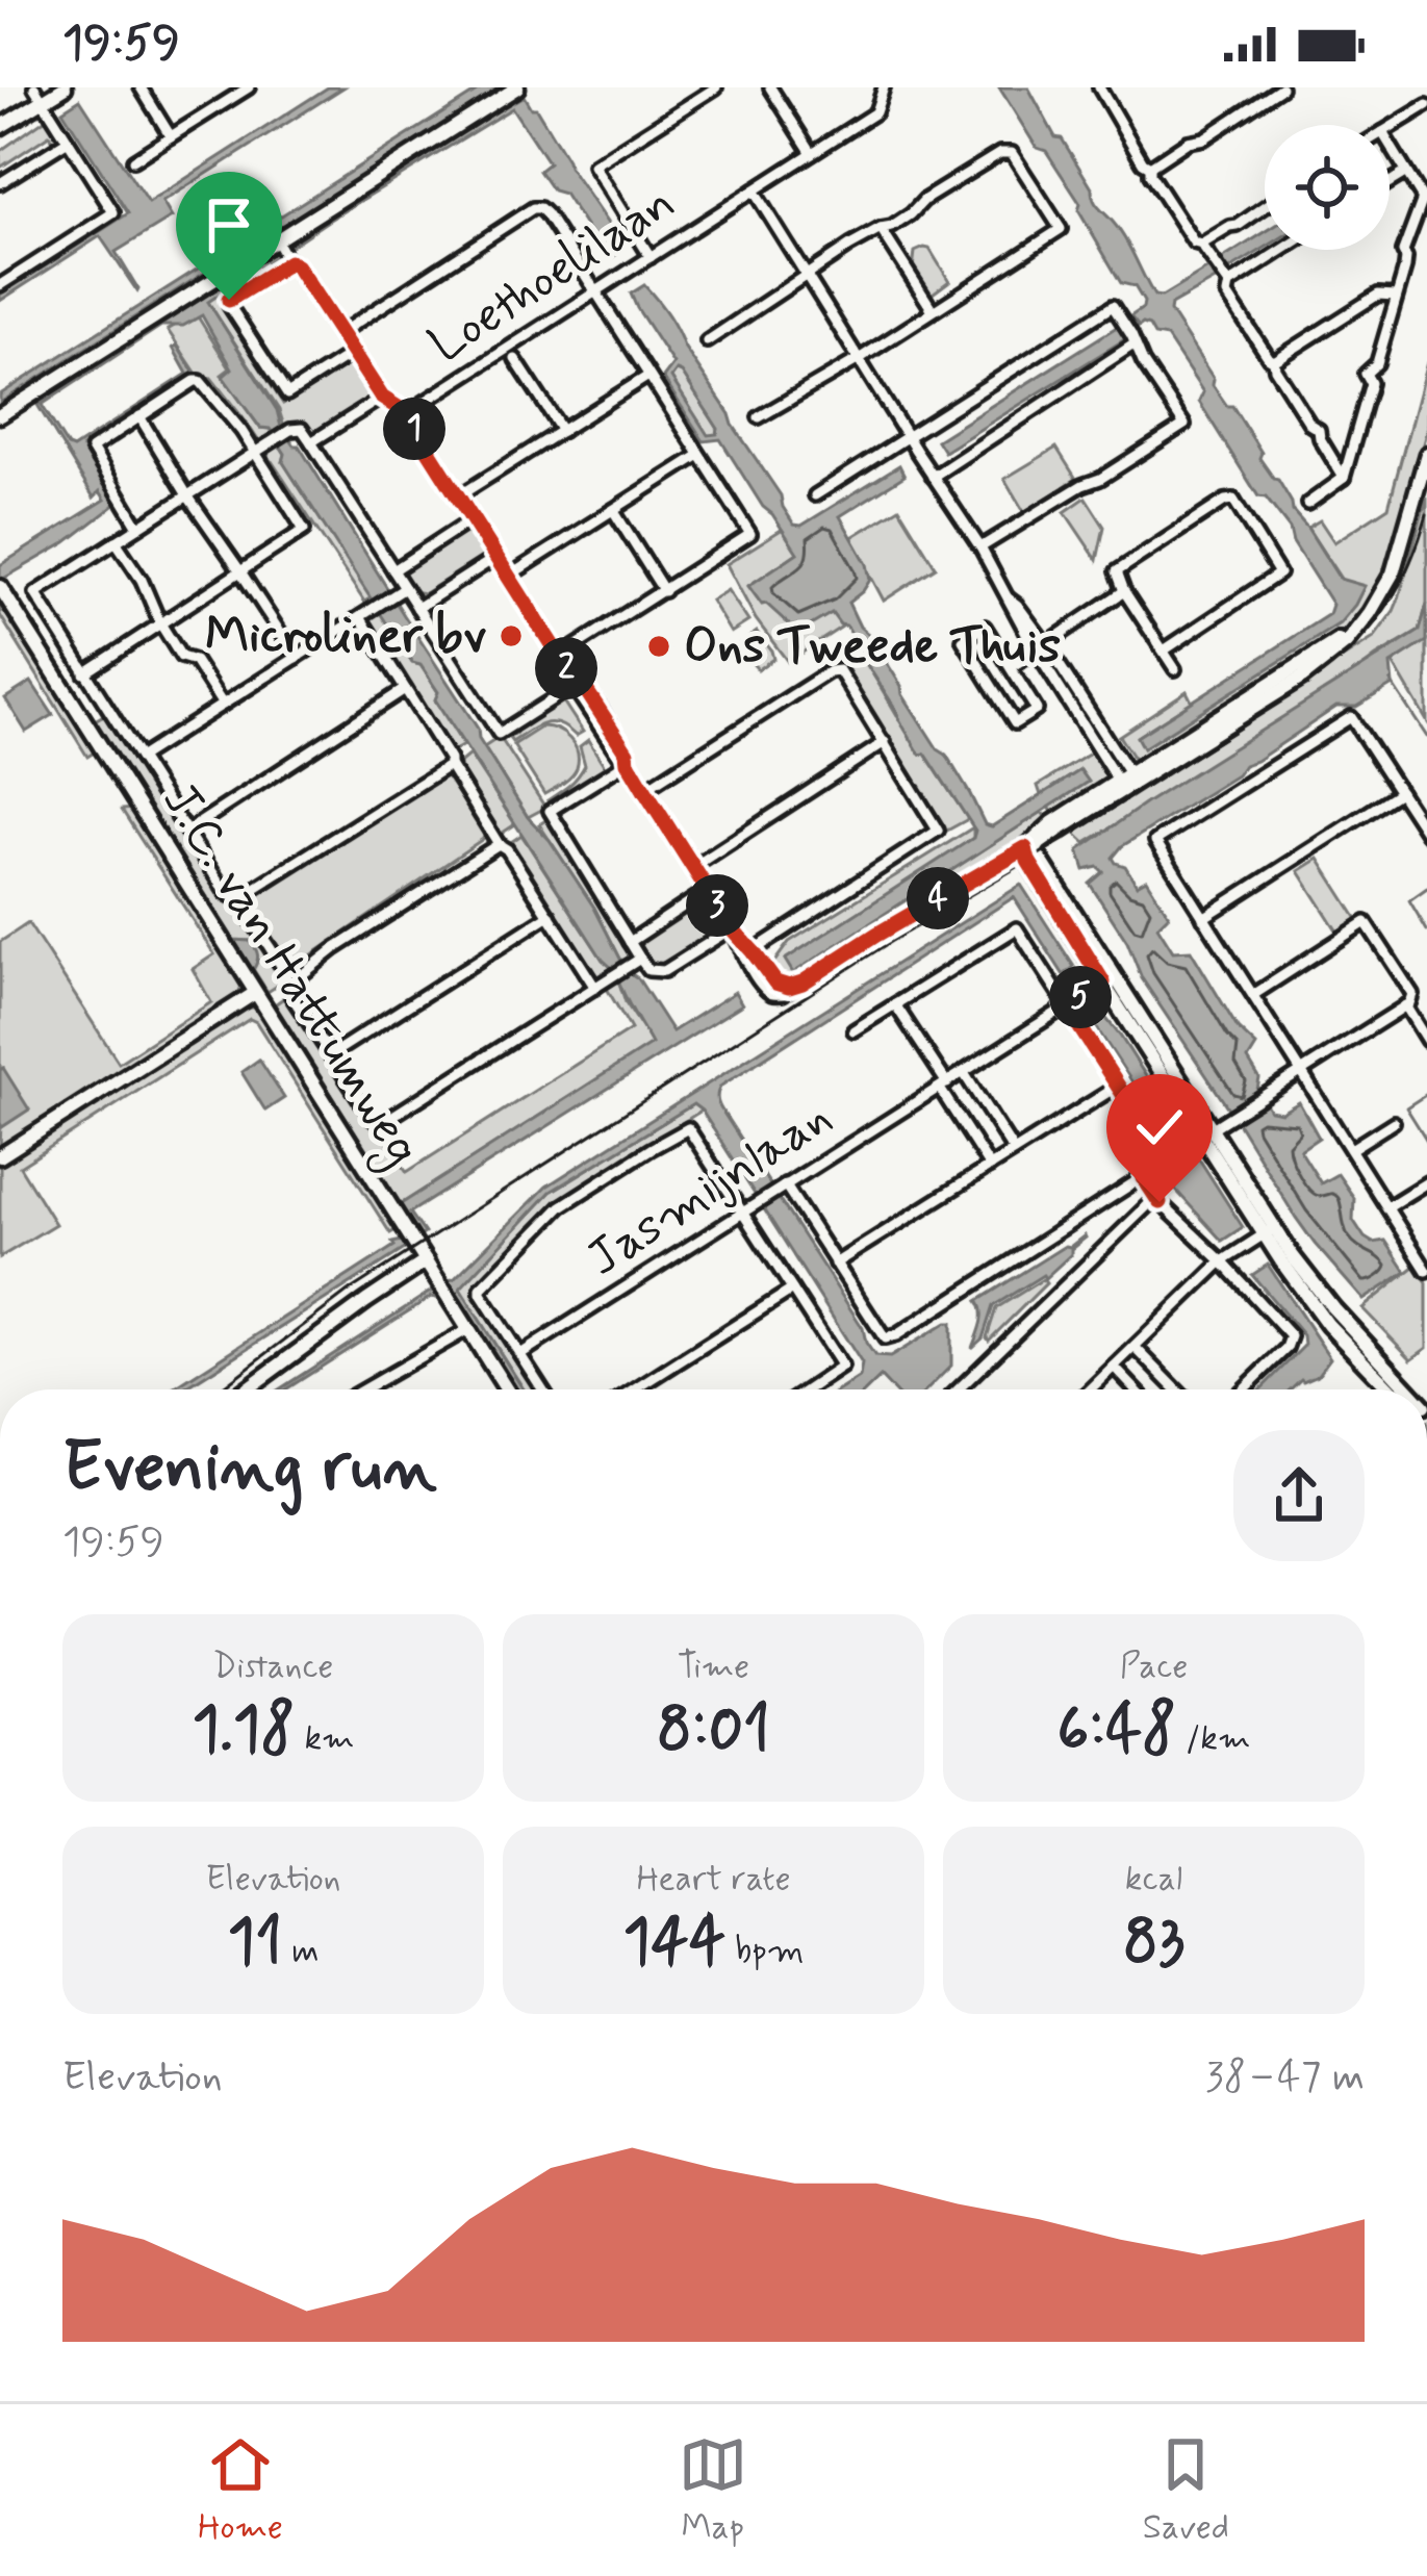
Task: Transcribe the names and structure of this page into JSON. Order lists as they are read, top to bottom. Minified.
{"streets":{"street":["Loethoelilaan","J.C. van Hattumweg","Jasmijnlaan"]},"places":["Microliner bv","Ons Tweede Thuis"],"page":{"status":"19:59","pins":["1","2","4","3","5"],"heading":["Evening run","19:59"],"stats":[["Distance","1.18 km"],["Time","8:01"],["Pace","6:48 /km"],["Elevation","11 m"],["Heart rate","144 bpm"],["kcal","83"]],"chart":["Elevation","38–47 m"],"tabs":["Home","Map","Saved"]}}
